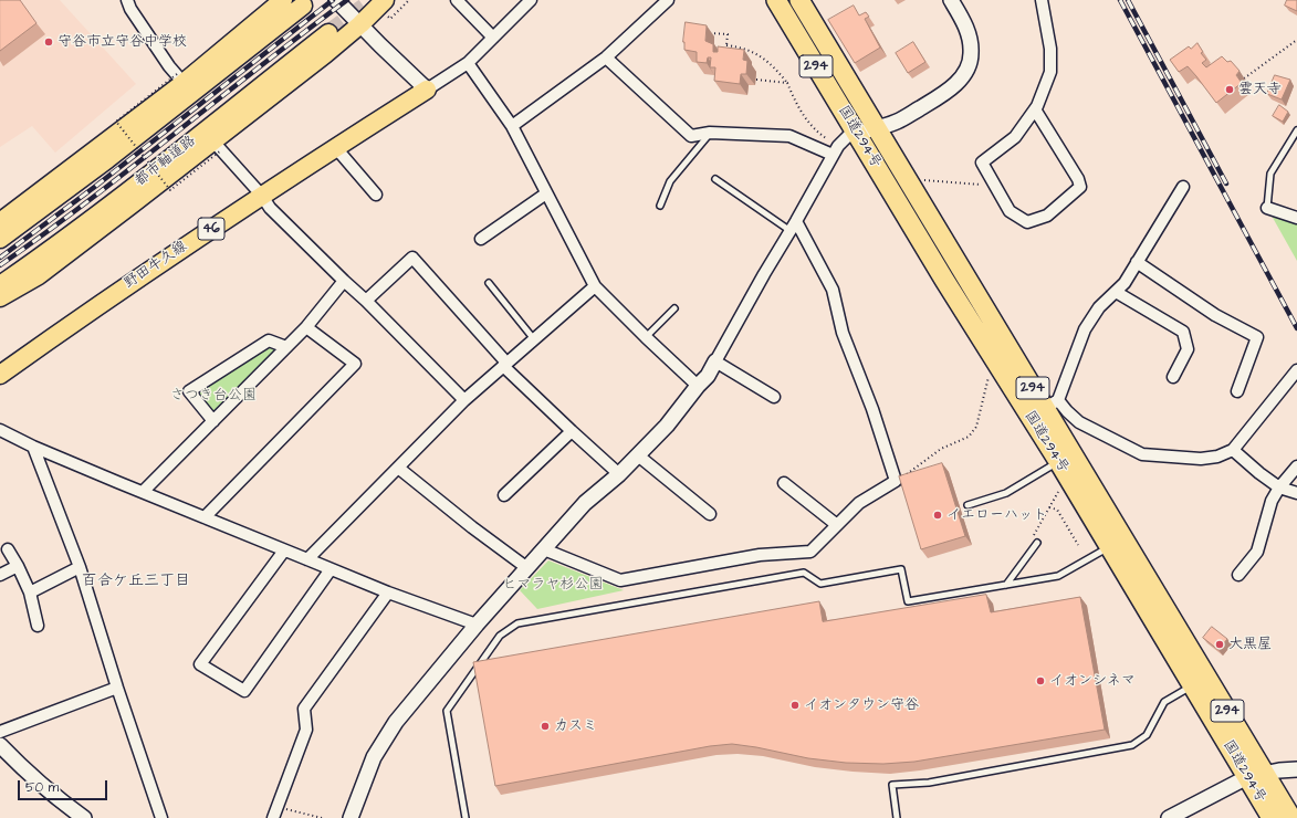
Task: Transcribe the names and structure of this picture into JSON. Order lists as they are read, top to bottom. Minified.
{"streets":{"highway":["294","国道294号"],"main road":["都市軸道路","46","野田牛久線"]},"districts":["百合ケ丘三丁目"],"parks":["さつき台公園","ヒマラヤ杉公園"],"places":["守谷市立守谷中学校","雲天寺","イエローハット","大黒屋","イオンシネマ","イオンタウン守谷","カスミ"],"scale_bar":"50 m"}
